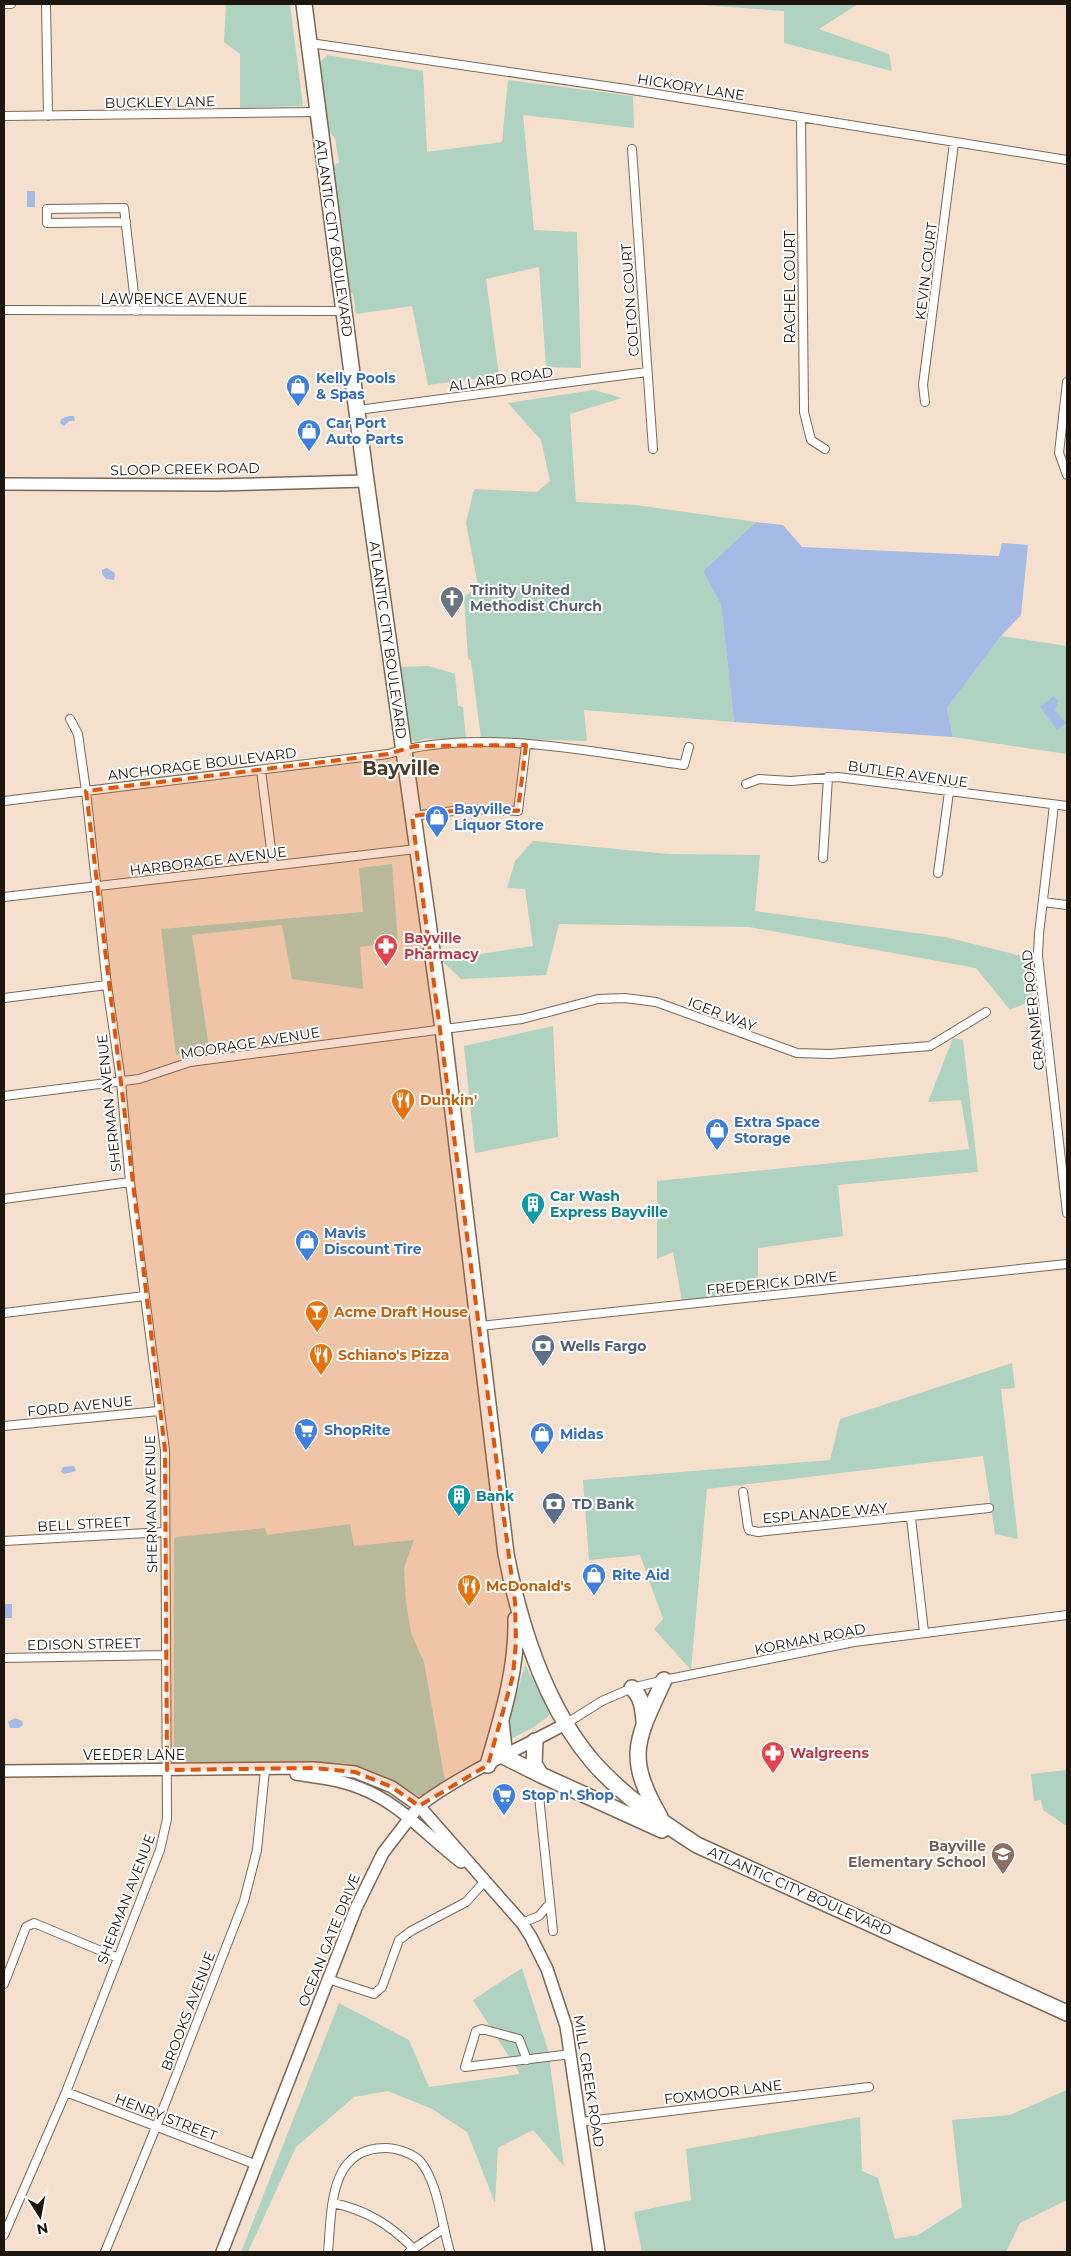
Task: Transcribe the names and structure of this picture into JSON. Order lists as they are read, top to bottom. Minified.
{"streets":{"highway":["ATLANTIC CITY BOULEVARD"],"street":["HICKORY LANE","BUCKLEY LANE","KEVIN COURT","RACHEL COURT","LAWRENCE AVENUE","COLTON COURT","ALLARD ROAD","SLOOP CREEK ROAD","ANCHORAGE BOULEVARD","BUTLER AVENUE","HARBORAGE AVENUE","CRANMER ROAD","IGER WAY","MOORAGE AVENUE","SHERMAN AVENUE","FREDERICK DRIVE","FORD AVENUE","ESPLANADE WAY","BELL STREET","KORMAN ROAD","EDISON STREET","VEEDER LANE","OCEAN GATE DRIVE","BROOKS AVENUE","MILL CREEK ROAD","FOXMOOR LANE","HENRY STREET"]},"crossings":[["HICKORY LANE","ATLANTIC CITY BOULEVARD"],["HICKORY LANE","KEVIN COURT"],["HICKORY LANE","RACHEL COURT"],["BUCKLEY LANE","ATLANTIC CITY BOULEVARD"],["ATLANTIC CITY BOULEVARD","LAWRENCE AVENUE"],["ATLANTIC CITY BOULEVARD","ALLARD ROAD"],["ATLANTIC CITY BOULEVARD","SLOOP CREEK ROAD"],["ATLANTIC CITY BOULEVARD","ANCHORAGE BOULEVARD"],["ATLANTIC CITY BOULEVARD","HARBORAGE AVENUE"],["ATLANTIC CITY BOULEVARD","IGER WAY"],["ATLANTIC CITY BOULEVARD","MOORAGE AVENUE"],["ATLANTIC CITY BOULEVARD","FREDERICK DRIVE"],["ATLANTIC CITY BOULEVARD","KORMAN ROAD"],["ATLANTIC CITY BOULEVARD","OCEAN GATE DRIVE"],["COLTON COURT","ALLARD ROAD"],["ANCHORAGE BOULEVARD","SHERMAN AVENUE"],["BUTLER AVENUE","CRANMER ROAD"],["HARBORAGE AVENUE","SHERMAN AVENUE"],["IGER WAY","MOORAGE AVENUE"],["MOORAGE AVENUE","SHERMAN AVENUE"],["SHERMAN AVENUE","FORD AVENUE"],["SHERMAN AVENUE","BELL STREET"],["SHERMAN AVENUE","EDISON STREET"],["SHERMAN AVENUE","VEEDER LANE"],["SHERMAN AVENUE","HENRY STREET"],["KORMAN ROAD","OCEAN GATE DRIVE"],["VEEDER LANE","OCEAN GATE DRIVE"],["VEEDER LANE","BROOKS AVENUE"],["VEEDER LANE","MILL CREEK ROAD"],["OCEAN GATE DRIVE","MILL CREEK ROAD"],["OCEAN GATE DRIVE","HENRY STREET"],["BROOKS AVENUE","HENRY STREET"],["MILL CREEK ROAD","FOXMOOR LANE"]],"districts":["Bayville"],"places":{"shop":["Kelly Pools & Spas","Car Port Auto Parts","Bayville Liquor Store","Extra Space Storage","Mavis Discount Tire","Midas","Rite Aid"],"church":["Trinity United Methodist Church"],"pharmacy":["Bayville Pharmacy","Walgreens"],"restaurant":["Dunkin'","Schiano's Pizza","McDonald's"],"building":["Car Wash Express Bayville","Bank"],"bar":["Acme Draft House"],"bank":["Wells Fargo","TD Bank"],"supermarket":["ShopRite","Stop n' Shop"],"school or university":["Bayville Elementary School"]},"north":"bottom"}
